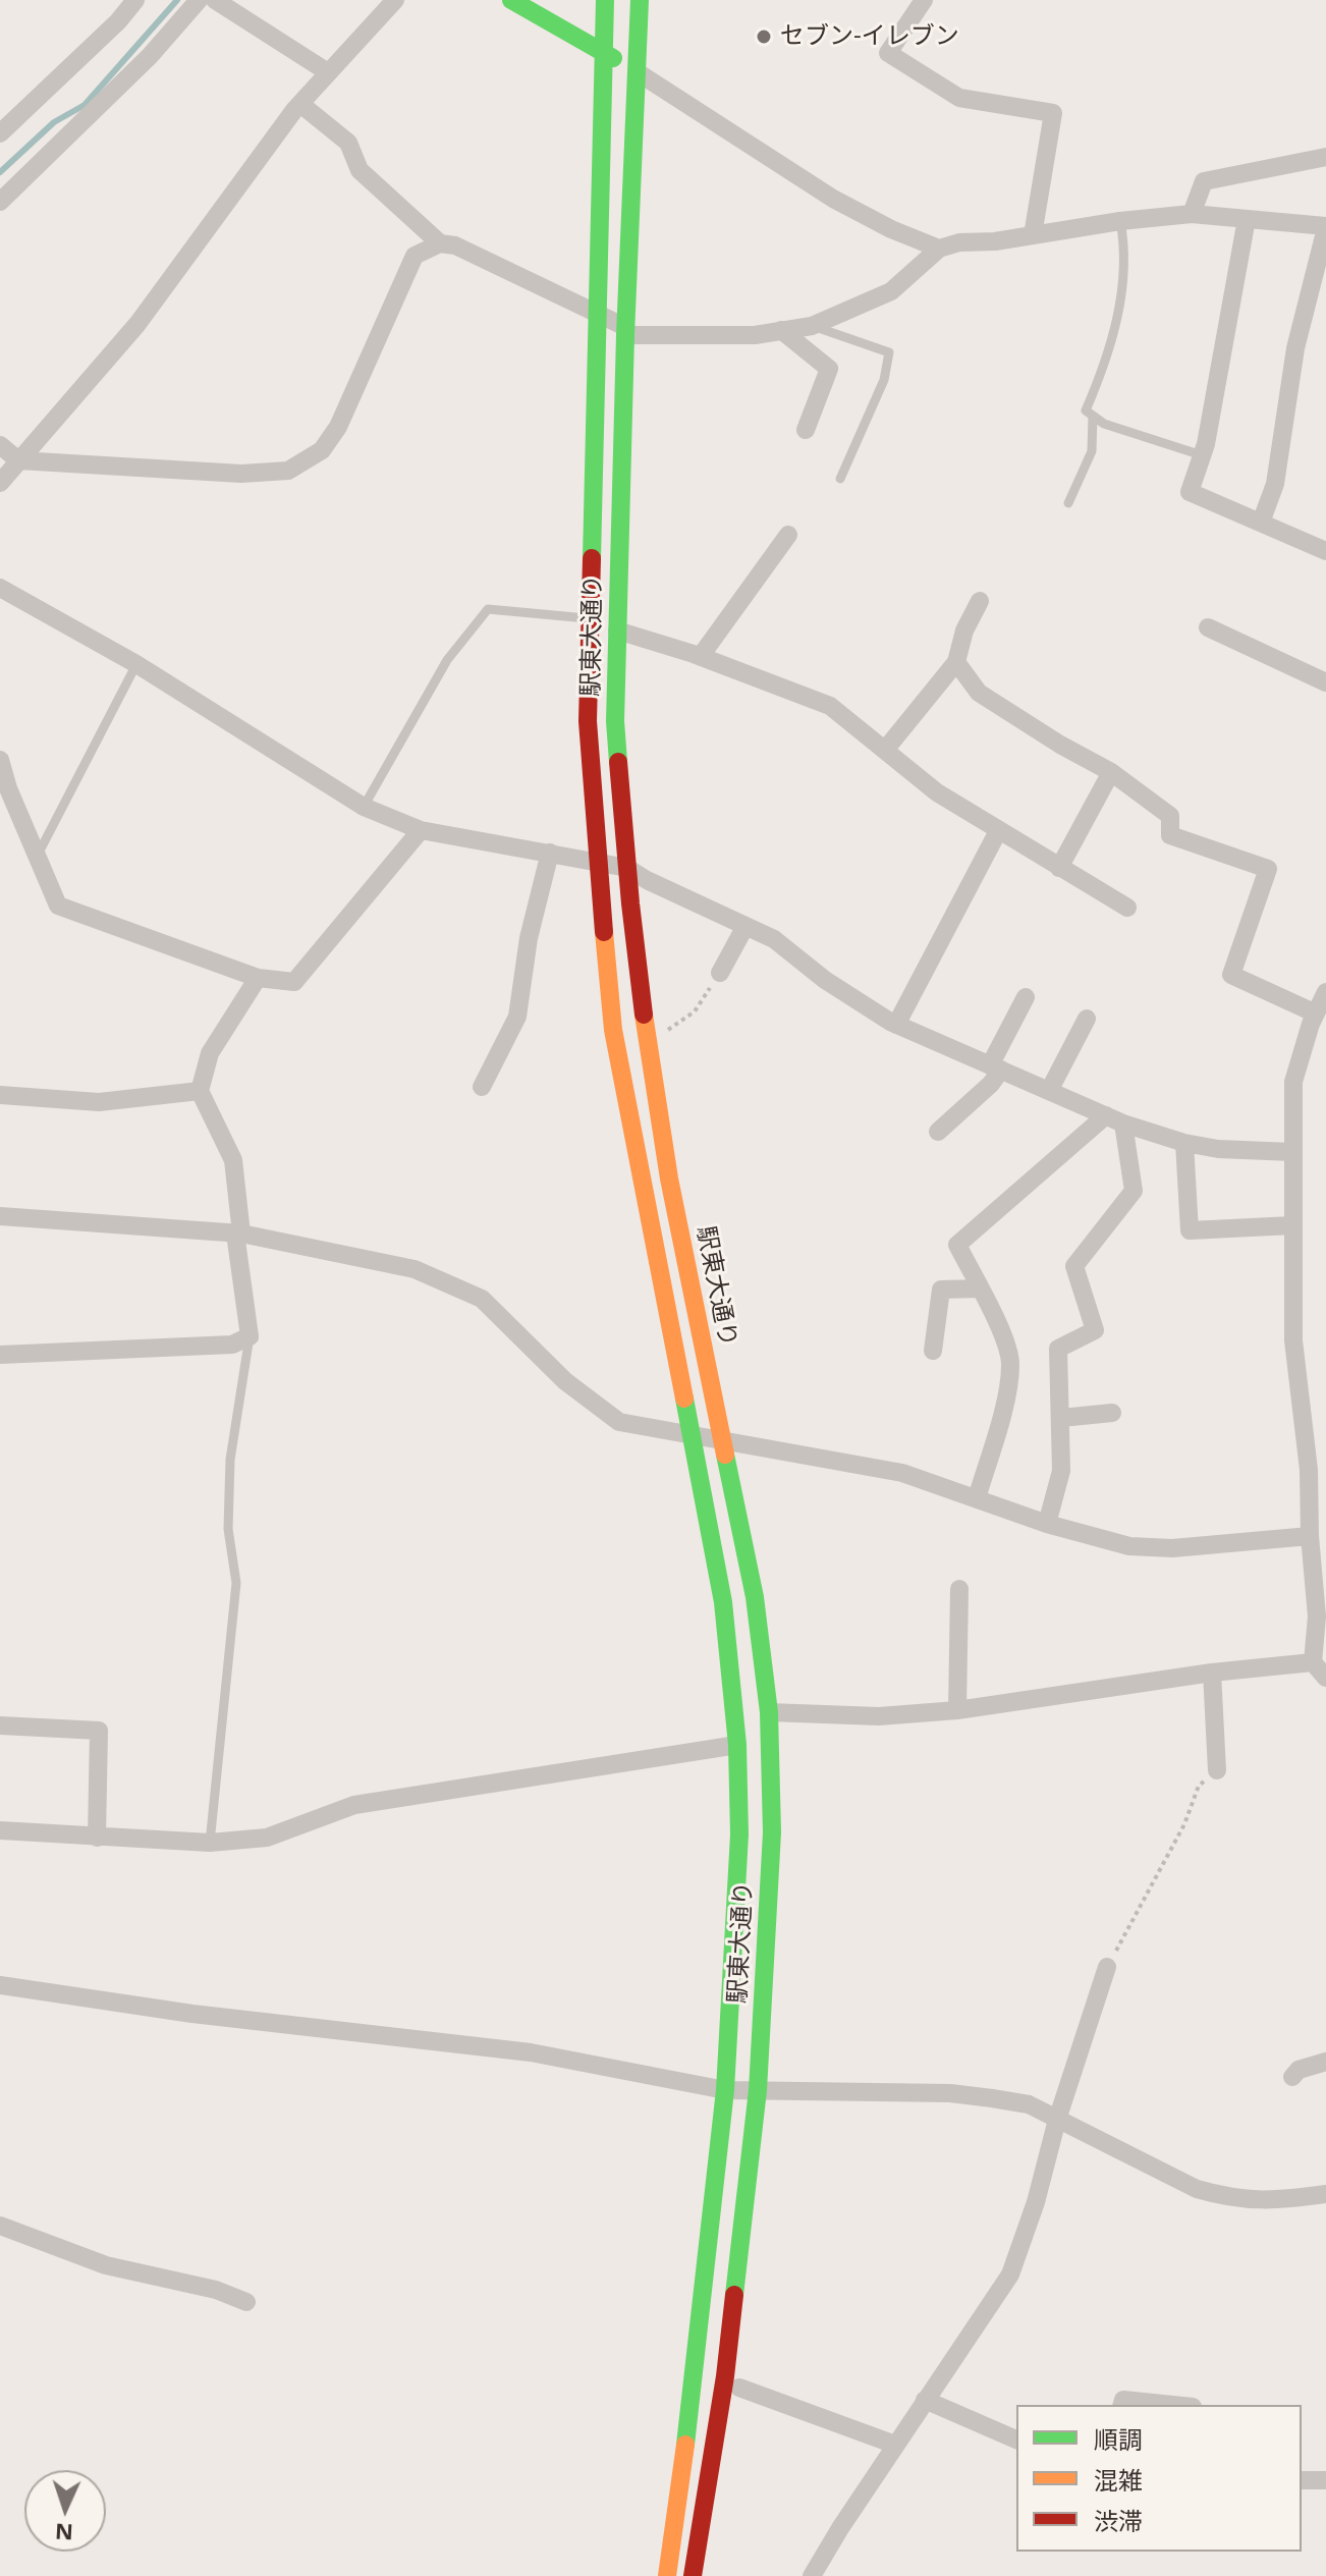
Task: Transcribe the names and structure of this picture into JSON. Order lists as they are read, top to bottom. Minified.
{"streets":{"street":["駅東大通り"]},"places":["セブン-イレブン"],"legend":["順調","混雑","渋滞"],"north":"bottom"}
